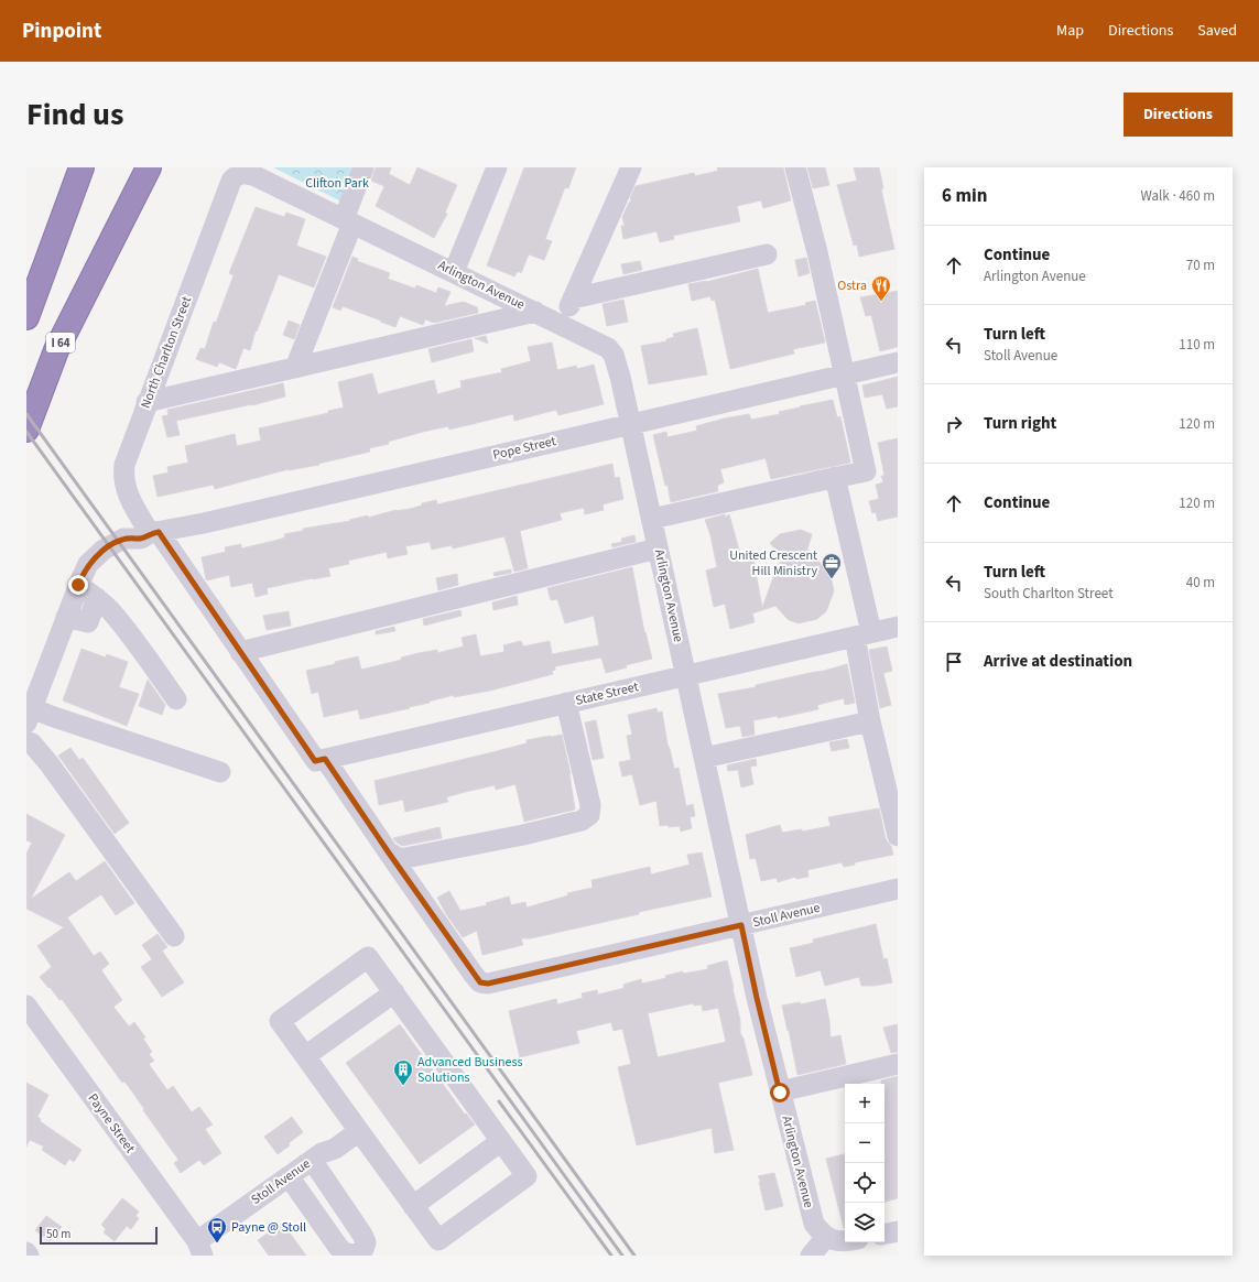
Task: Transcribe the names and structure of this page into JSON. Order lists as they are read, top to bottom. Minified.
{"streets":{"highway":["I 64"],"street":["Arlington Avenue","North Charlton Street","Pope Street","State Street","Stoll Avenue","Payne Street"]},"crossings":[["Arlington Avenue","North Charlton Street"],["Arlington Avenue","Pope Street"],["Arlington Avenue","State Street"],["Arlington Avenue","Stoll Avenue"],["North Charlton Street","Pope Street"],["North Charlton Street","State Street"],["North Charlton Street","Stoll Avenue"],["Stoll Avenue","Payne Street"]],"parks":["Clifton Park"],"places":{"restaurant":["Ostra"],"office":["United Crescent Hill Ministry"],"building":["Advanced Business Solutions"],"bus stop":["Payne @ Stoll"]},"scale_bar":"50 m","page":{"header":"Pinpoint","nav":["Map","Directions","Saved"],"title":"Find us","buttons":"Directions","heading":["6 min","Walk · 460 m"],"list":[["Continue","Arlington Avenue","70 m"],["Turn left","Stoll Avenue","110 m"],["Turn right","120 m"],["Continue","120 m"],["Turn left","South Charlton Street","40 m"],"Arrive at destination"],"map_buttons":["+","−"],"scale":"50 m"}}
